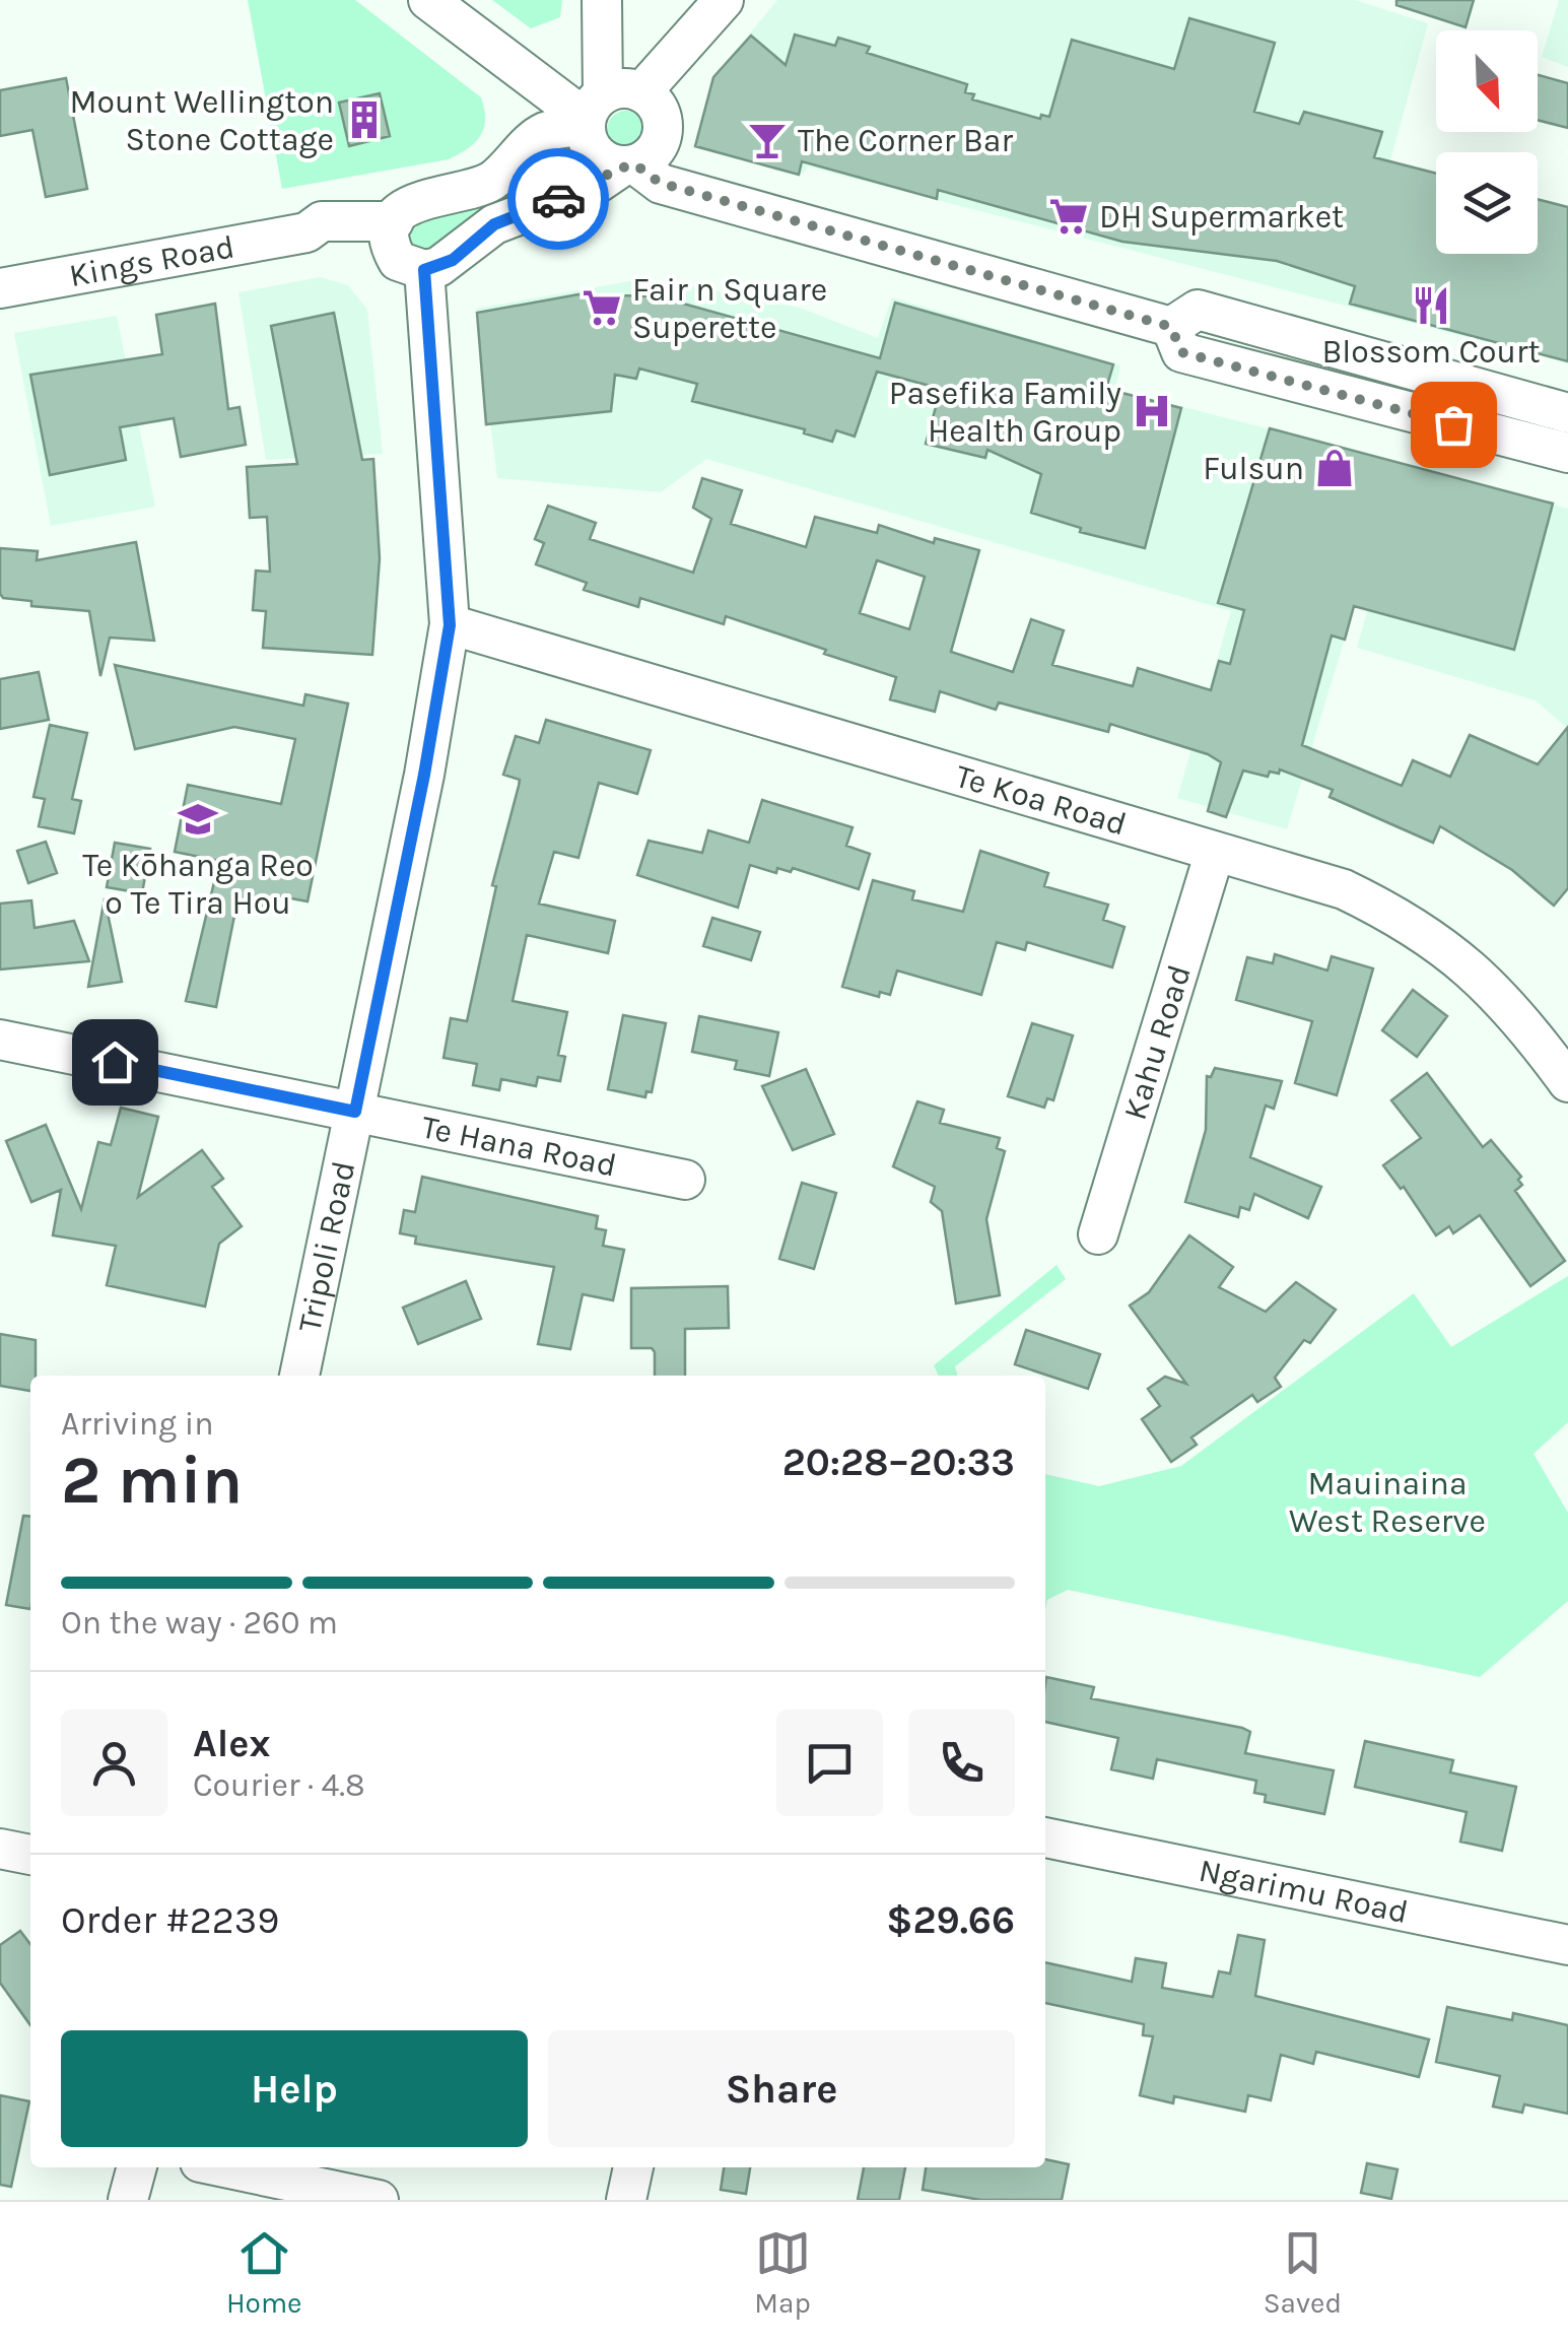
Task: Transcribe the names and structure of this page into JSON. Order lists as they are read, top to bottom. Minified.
{"streets":{"street":["Kings Road","Te Koa Road","Kahu Road","Te Hana Road","Tripoli Road","Ngarimu Road"]},"crossings":[["Kings Road","Tripoli Road"],["Te Koa Road","Kahu Road"],["Te Koa Road","Tripoli Road"],["Te Hana Road","Tripoli Road"]],"parks":["Mauinaina West Reserve"],"places":{"building":["Mount Wellington Stone Cottage"],"bar":["The Corner Bar"],"supermarket":["DH Supermarket","Fair n Square Superette"],"restaurant":["Blossom Court"],"hospital":["Pasefika Family Health Group"],"shop":["Fulsun"],"school or university":["Te Kōhanga Reo o Te Tira Hou"]},"north":"bottom right","page":{"heading":["2 min","Arriving in","20:28–20:33"],"panel":["Alex","Courier · 4.8","Order #2239","$29.66"],"bar":"On the way · 260 m","buttons":["Help","Share"],"tabs":["Home","Map","Saved"]}}
